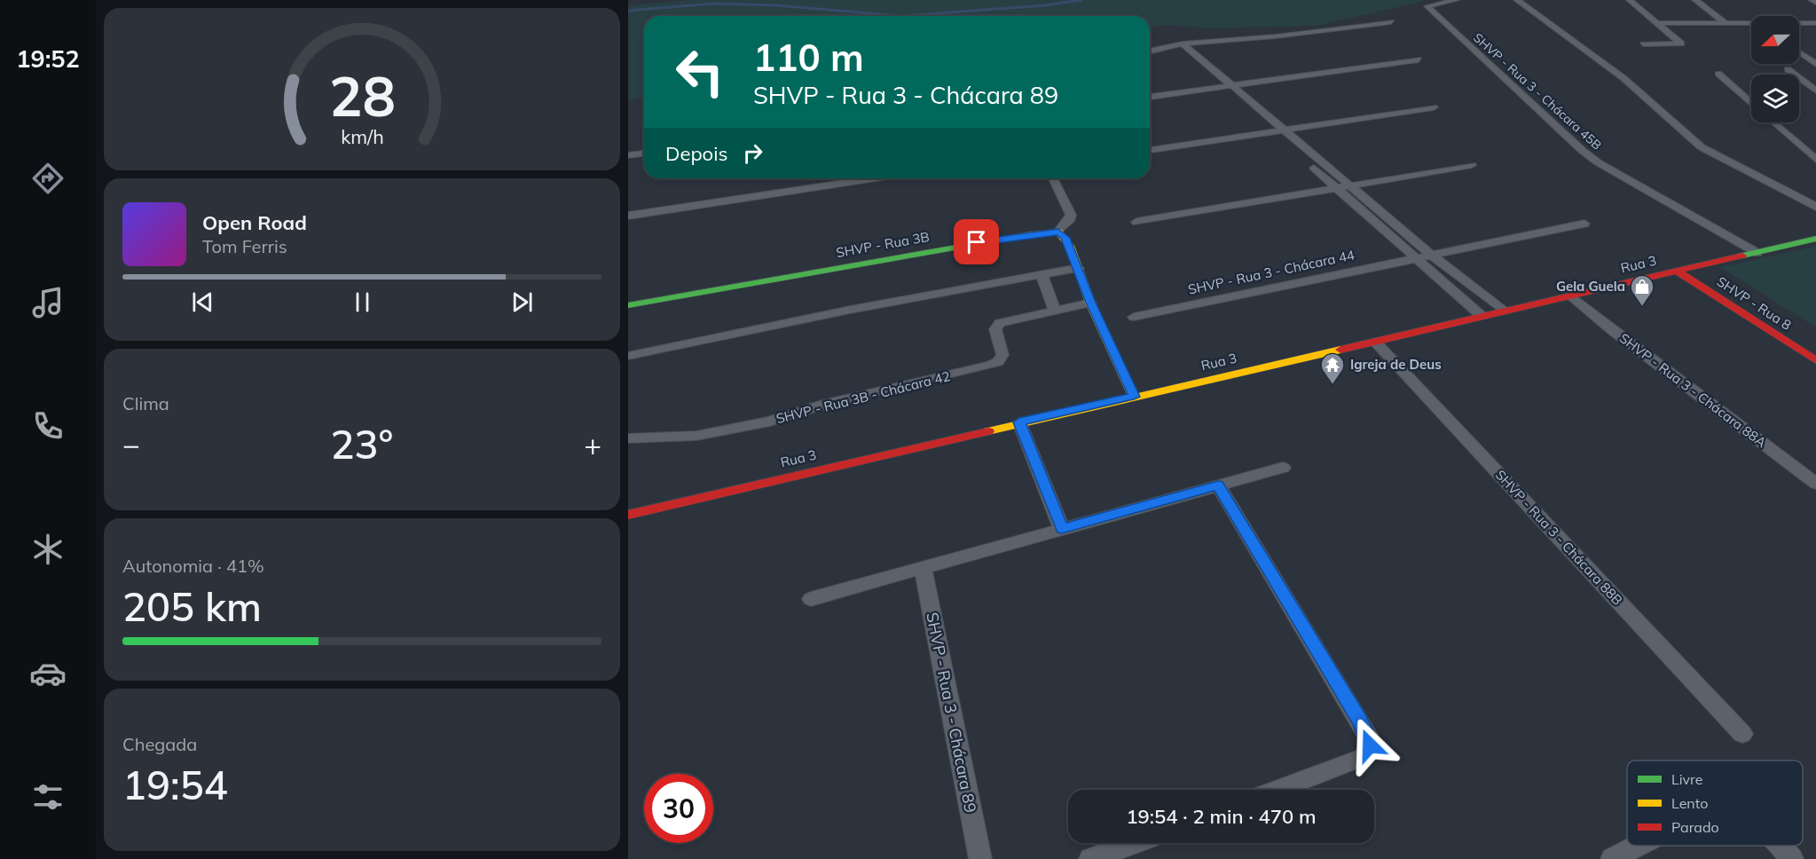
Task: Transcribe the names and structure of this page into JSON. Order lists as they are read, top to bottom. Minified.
{"streets":{"main road":["SHVP - Rua 3B","Rua 3","SHVP - Rua 8"],"street":["SHVP - Rua 3 - Chácara 45B","SHVP - Rua 3 - Chácara 44","SHVP - Rua 3 - Chácara 88A","SHVP - Rua 3B - Chácara 42","SHVP - Rua 3 - Chácara 88B","SHVP - Rua 3 - Chácara 89"]},"crossings":[["SHVP - Rua 3 - Chácara 45B","Rua 3"],["Rua 3","SHVP - Rua 8"],["Rua 3","SHVP - Rua 3 - Chácara 88A"],["Rua 3","SHVP - Rua 3 - Chácara 88B"]],"places":{"shop":["Gela Guela"],"temple":["Igreja de Deus"]},"legend":["Livre","Lento","Parado"],"north":"left","page":{"tabs":"19:52","turn":["110 m","SHVP - Rua 3 - Chácara 89"],"then":"Depois","song":["Open Road","Tom Ferris"],"tile":["Clima",["Autonomia · 41%","205 km"],["Chegada","19:54"]],"heat":["−","23°","+"],"limit":"30","trip":"19:54 · 2 min · 470 m","gauge":["28","km/h"]}}
